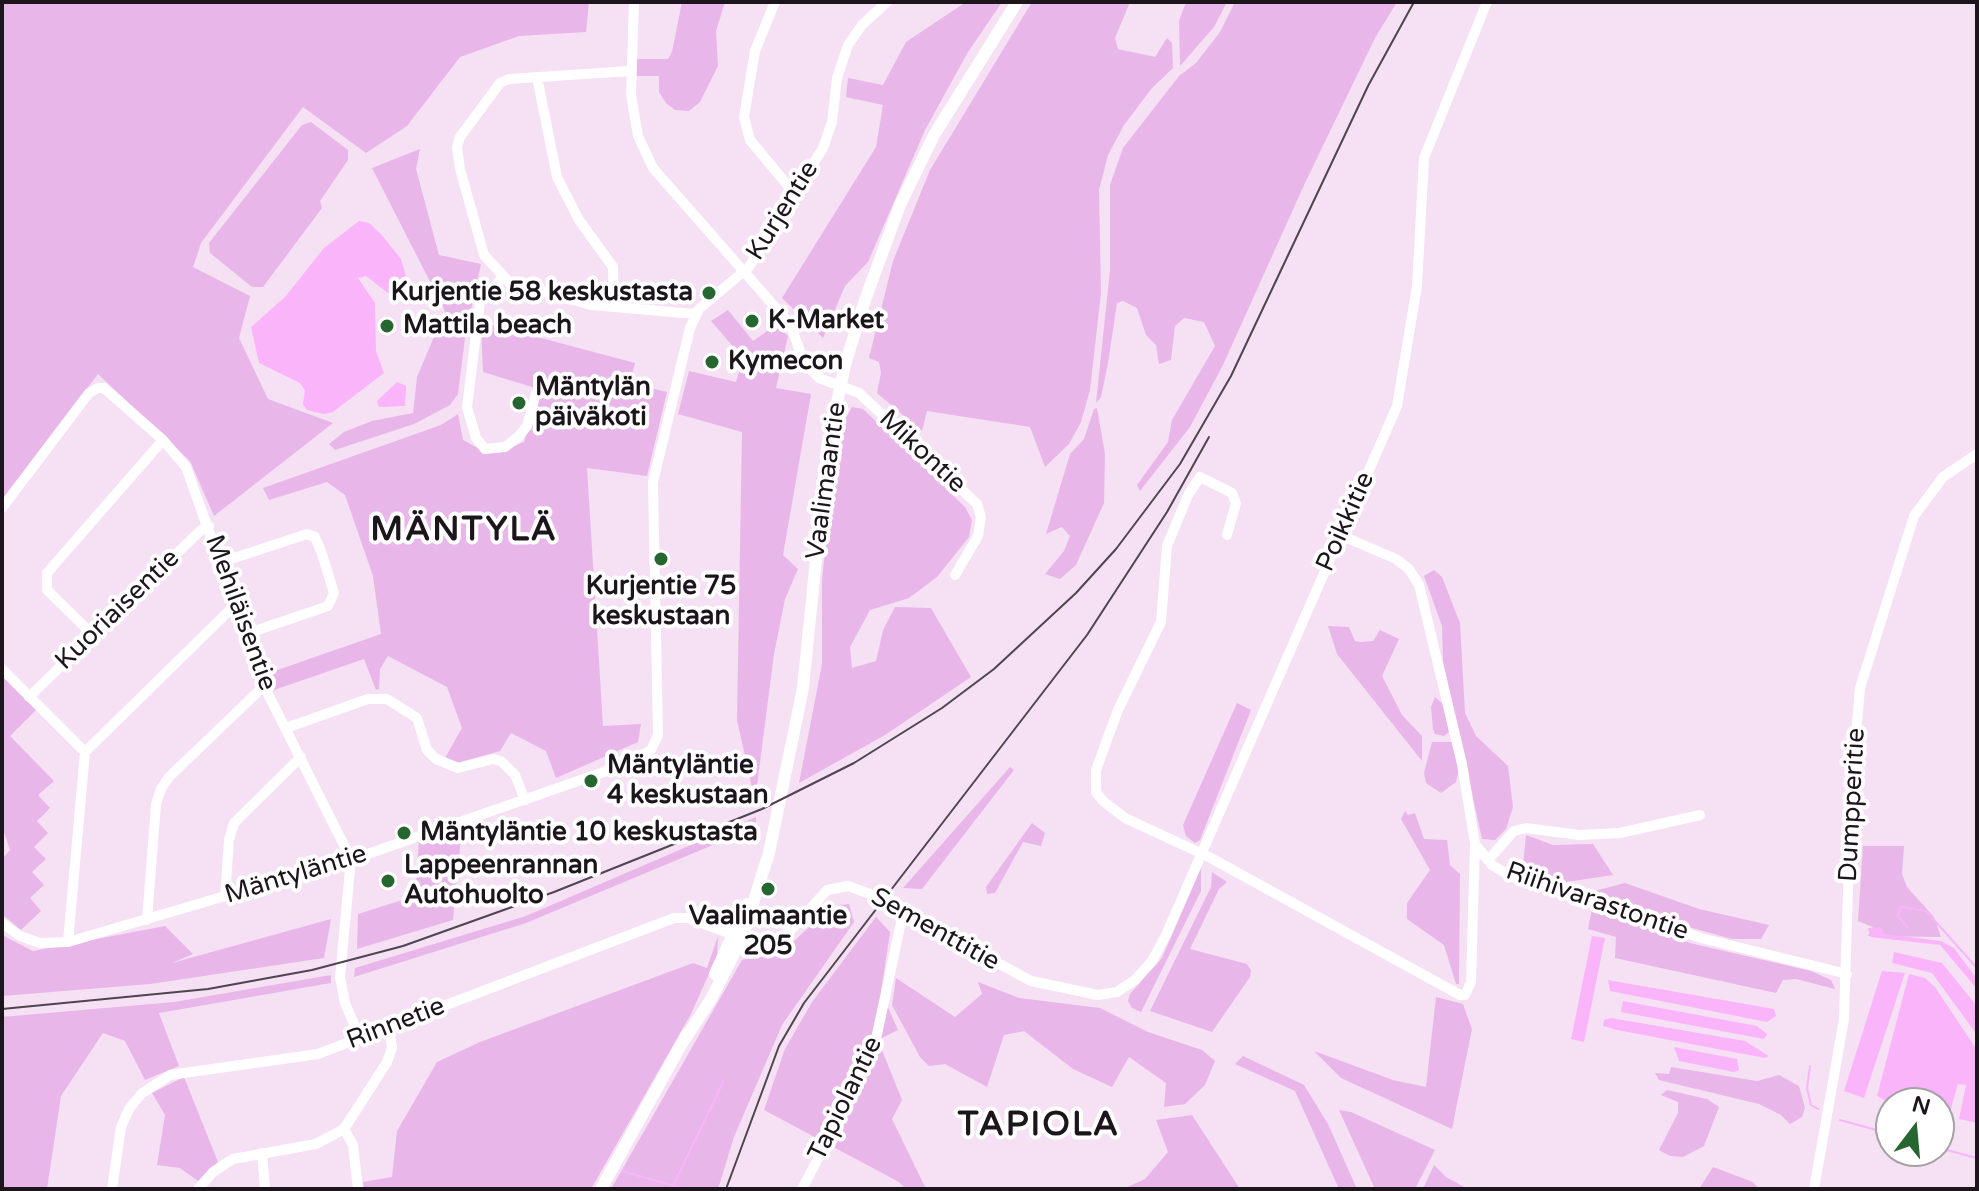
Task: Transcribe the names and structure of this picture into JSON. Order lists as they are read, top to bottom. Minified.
{"streets":{"main road":["Vaalimaantie"],"street":["Kurjentie","Mikontie","Poikkitie","Kuoriaisentie","Mehiläisentie","Dumpperitie","Mäntyläntie","Riihivarastontie","Sementtitie","Rinnetie","Tapiolantie"]},"crossings":[["Kurjentie","Mikontie"],["Kurjentie","Mäntyläntie"],["Mikontie","Vaalimaantie"],["Vaalimaantie","Sementtitie"],["Vaalimaantie","Rinnetie"],["Poikkitie","Riihivarastontie"],["Poikkitie","Sementtitie"],["Kuoriaisentie","Mehiläisentie"],["Mehiläisentie","Mäntyläntie"],["Dumpperitie","Riihivarastontie"],["Sementtitie","Rinnetie"],["Sementtitie","Tapiolantie"]],"districts":["MÄNTYLÄ","TAPIOLA"],"places":["Kurjentie 58 keskustasta","K-Market","Mattila beach","Kymecon","Mäntylän päiväkoti","Kurjentie 75 keskustaan","Mäntyläntie 4 keskustaan","Mäntyläntie 10 keskustasta","Lappeenrannan Autohuolto","Vaalimaantie 205"],"north":"top"}
